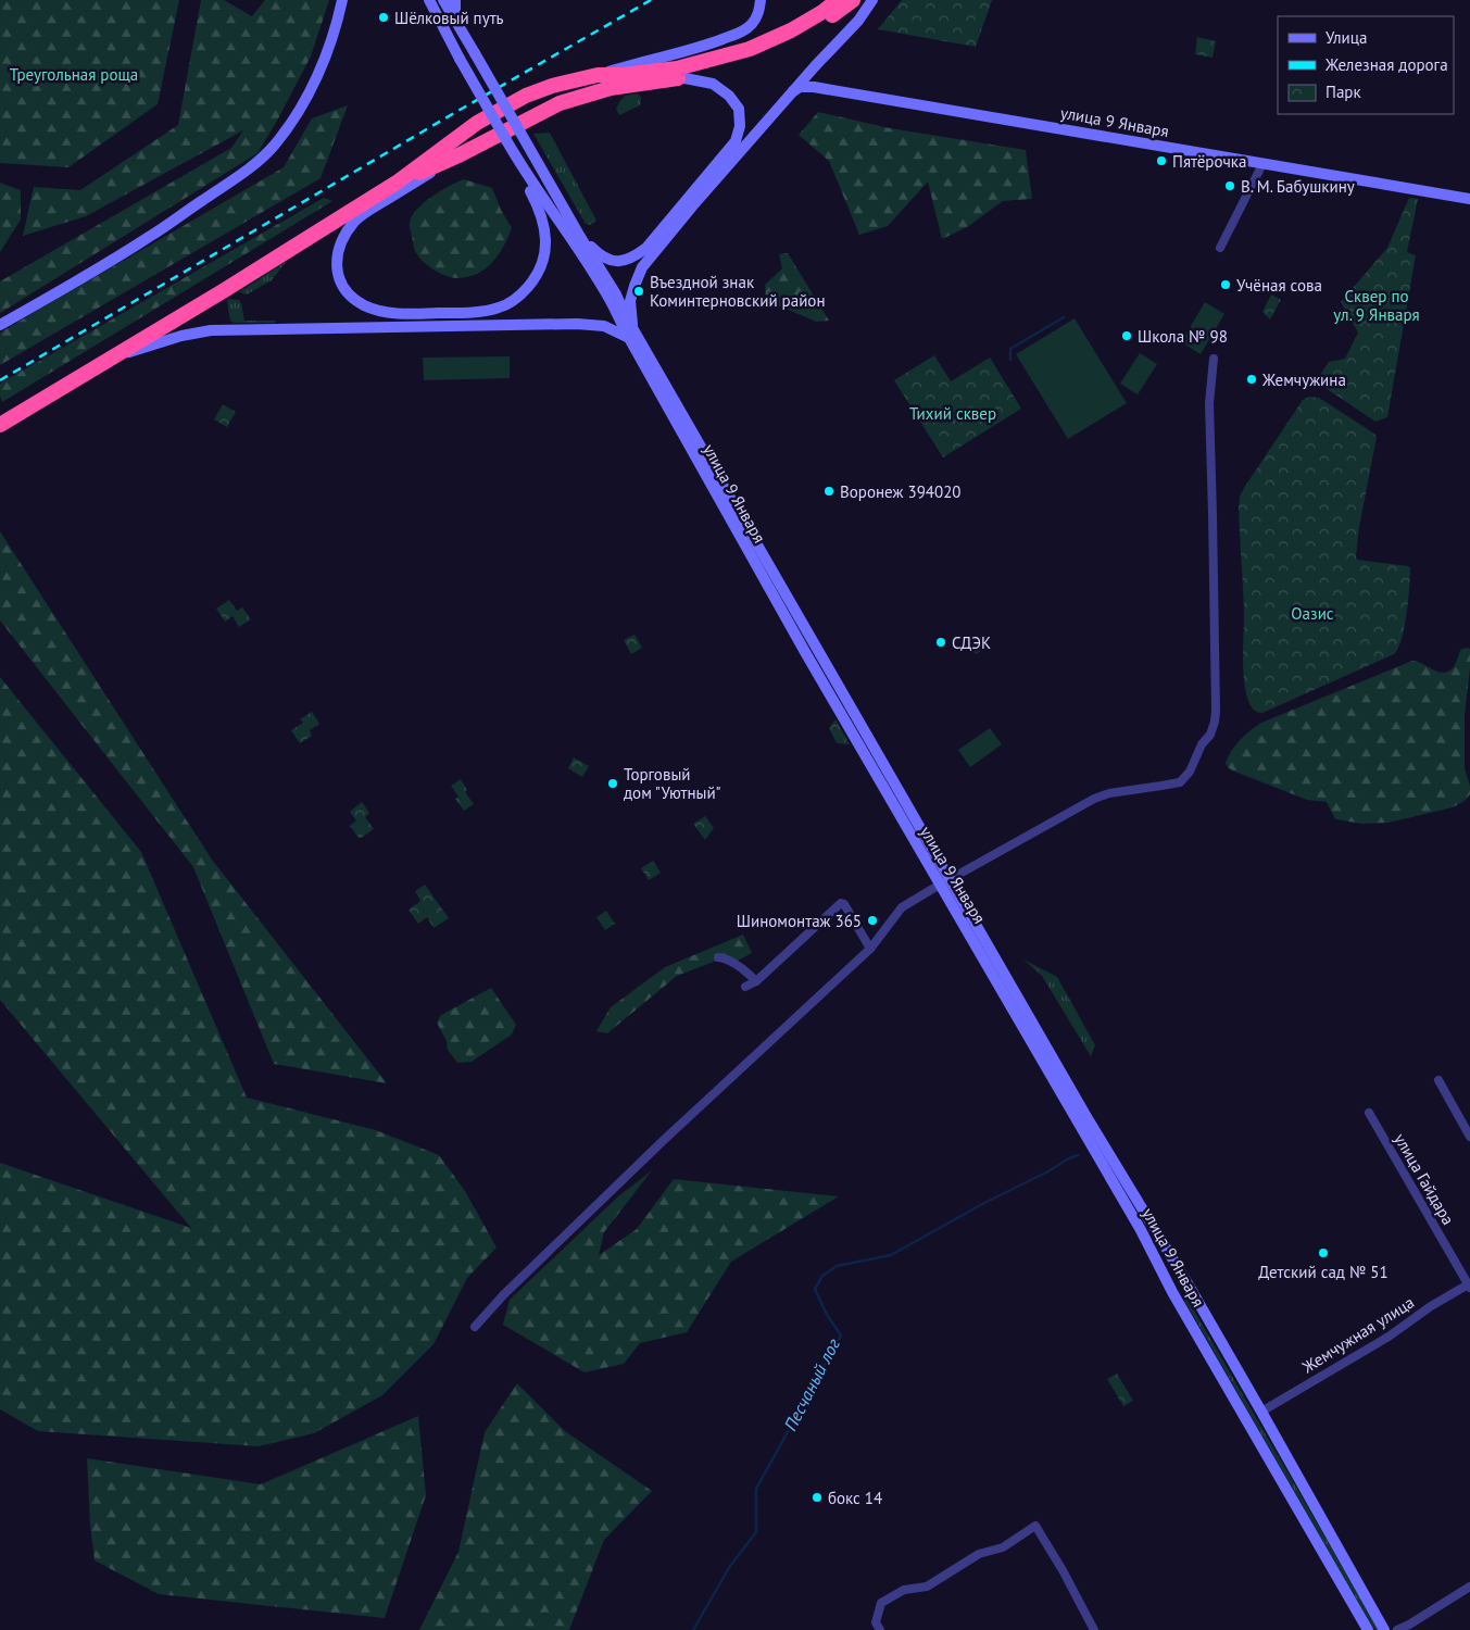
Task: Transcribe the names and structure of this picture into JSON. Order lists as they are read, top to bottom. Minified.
{"streets":{"main road":["улица 9 Января"],"street":["улица Гайдара","Жемчужная улица"]},"crossings":[["улица 9 Января","Жемчужная улица"],["улица Гайдара","Жемчужная улица"]],"water":["Песчаный лог"],"parks":["Треугольная роща","Сквер по ул. 9 Января","Тихий сквер","Оазис"],"places":["Шёлковый путь","Пятёрочка","В. М. Бабушкину","Учёная сова","Въездной знак Коминтерновский район","Школа № 98","Жемчужина","Воронеж 394020","СДЭК","Торговый дом \"Уютный\"","Шиномонтаж 365","Детский сад № 51","бокс 14"],"legend":["Улица","Железная дорога","Парк"]}
